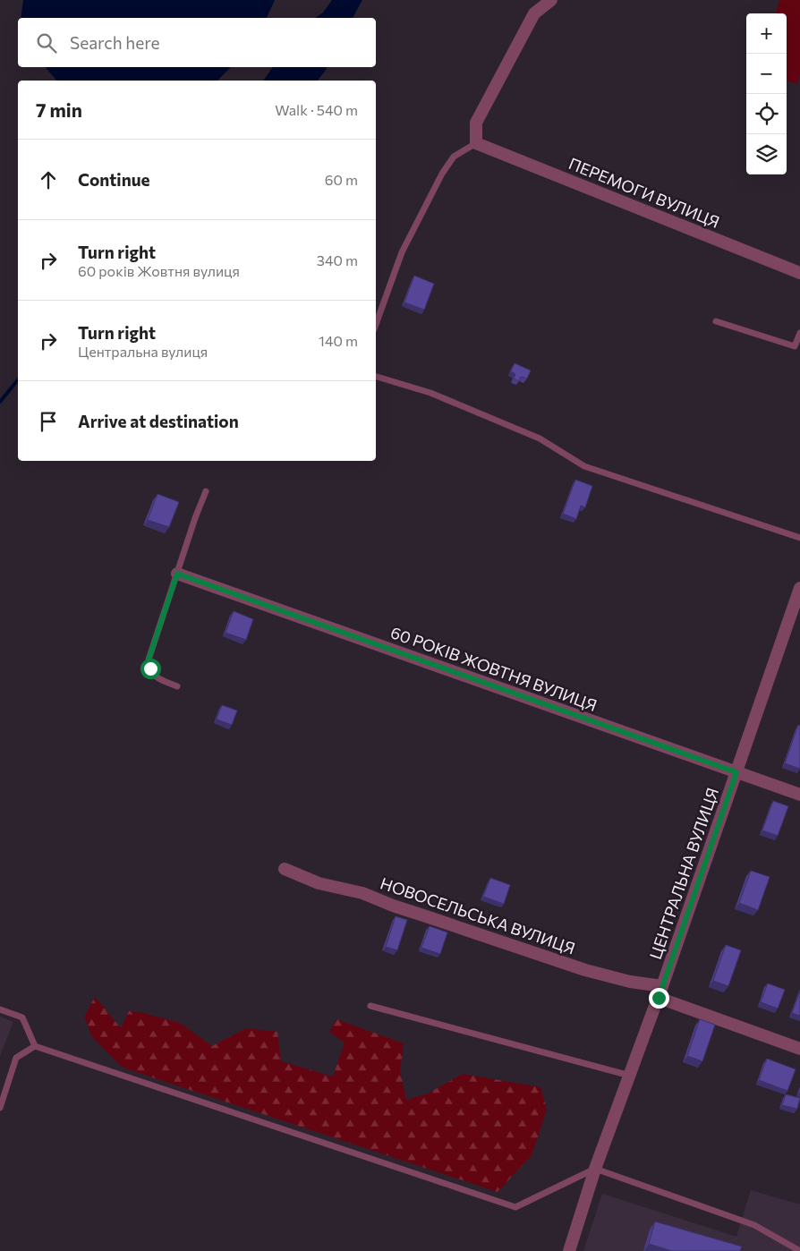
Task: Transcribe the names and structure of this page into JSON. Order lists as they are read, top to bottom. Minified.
{"streets":{"street":["ПЕРЕМОГИ ВУЛИЦЯ","60 РОКІВ ЖОВТНЯ ВУЛИЦЯ","ЦЕНТРАЛЬНА ВУЛИЦЯ","НОВОСЕЛЬСЬКА ВУЛИЦЯ"]},"crossings":[["60 РОКІВ ЖОВТНЯ ВУЛИЦЯ","ЦЕНТРАЛЬНА ВУЛИЦЯ"],["ЦЕНТРАЛЬНА ВУЛИЦЯ","НОВОСЕЛЬСЬКА ВУЛИЦЯ"]],"page":{"map_buttons":["+","−"],"search":"Search here","heading":["7 min","Walk · 540 m"],"list":[["Continue","60 m"],["Turn right","60 років Жовтня вулиця","340 m"],["Turn right","Центральна вулиця","140 m"],"Arrive at destination"]}}
